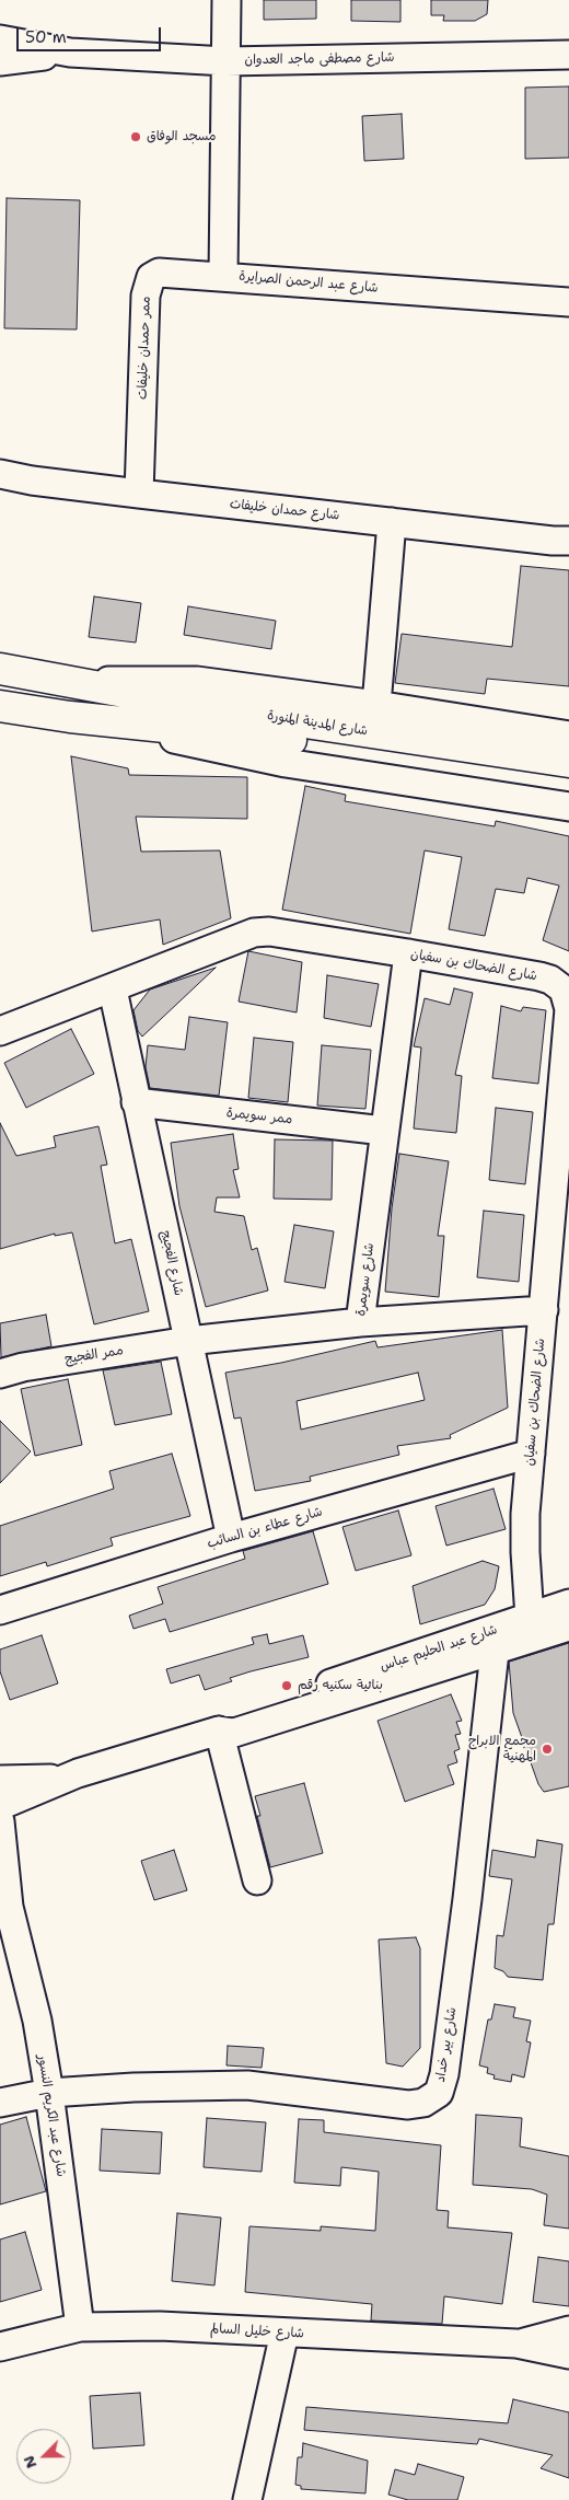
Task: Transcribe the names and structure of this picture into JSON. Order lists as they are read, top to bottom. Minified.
{"streets":{"main road":["شارع المدينة المنورة"],"street":["شارع مصطفى ماجد العدوان","شارع عبد الرحمن الصرايرة","ممر حمدان خليفات","شارع حمدان خليفات","شارع الضحاك بن سفيان","ممر سويمرة","شارع الفجيج","شارع سويمرة","ممر الفجيج","شارع عطاء بن السائب","شارع عبد الحليم عباس","شارع بير خداد","شارع عبد الكريم النسور","شارع خليل السالم"]},"crossings":[["شارع مصطفى ماجد العدوان","شارع عبد الرحمن الصرايرة"],["شارع عبد الرحمن الصرايرة","ممر حمدان خليفات"],["ممر حمدان خليفات","شارع حمدان خليفات"],["شارع الضحاك بن سفيان","شارع الفجيج"],["شارع الضحاك بن سفيان","شارع سويمرة"],["شارع الضحاك بن سفيان","شارع عطاء بن السائب"],["شارع الضحاك بن سفيان","شارع عبد الحليم عباس"],["ممر سويمرة","شارع الفجيج"],["ممر سويمرة","شارع سويمرة"],["شارع الفجيج","شارع سويمرة"],["شارع الفجيج","ممر الفجيج"],["شارع الفجيج","شارع عطاء بن السائب"],["شارع سويمرة","ممر الفجيج"],["شارع عبد الحليم عباس","شارع بير خداد"],["شارع عبد الحليم عباس","شارع عبد الكريم النسور"],["شارع بير خداد","شارع عبد الكريم النسور"],["شارع عبد الكريم النسور","شارع خليل السالم"]],"places":["مسجد الوفاق","بنائية سكنيه رقم","مجمع الابراج المهنية"],"scale_bar":"50 m","north":"bottom left"}
